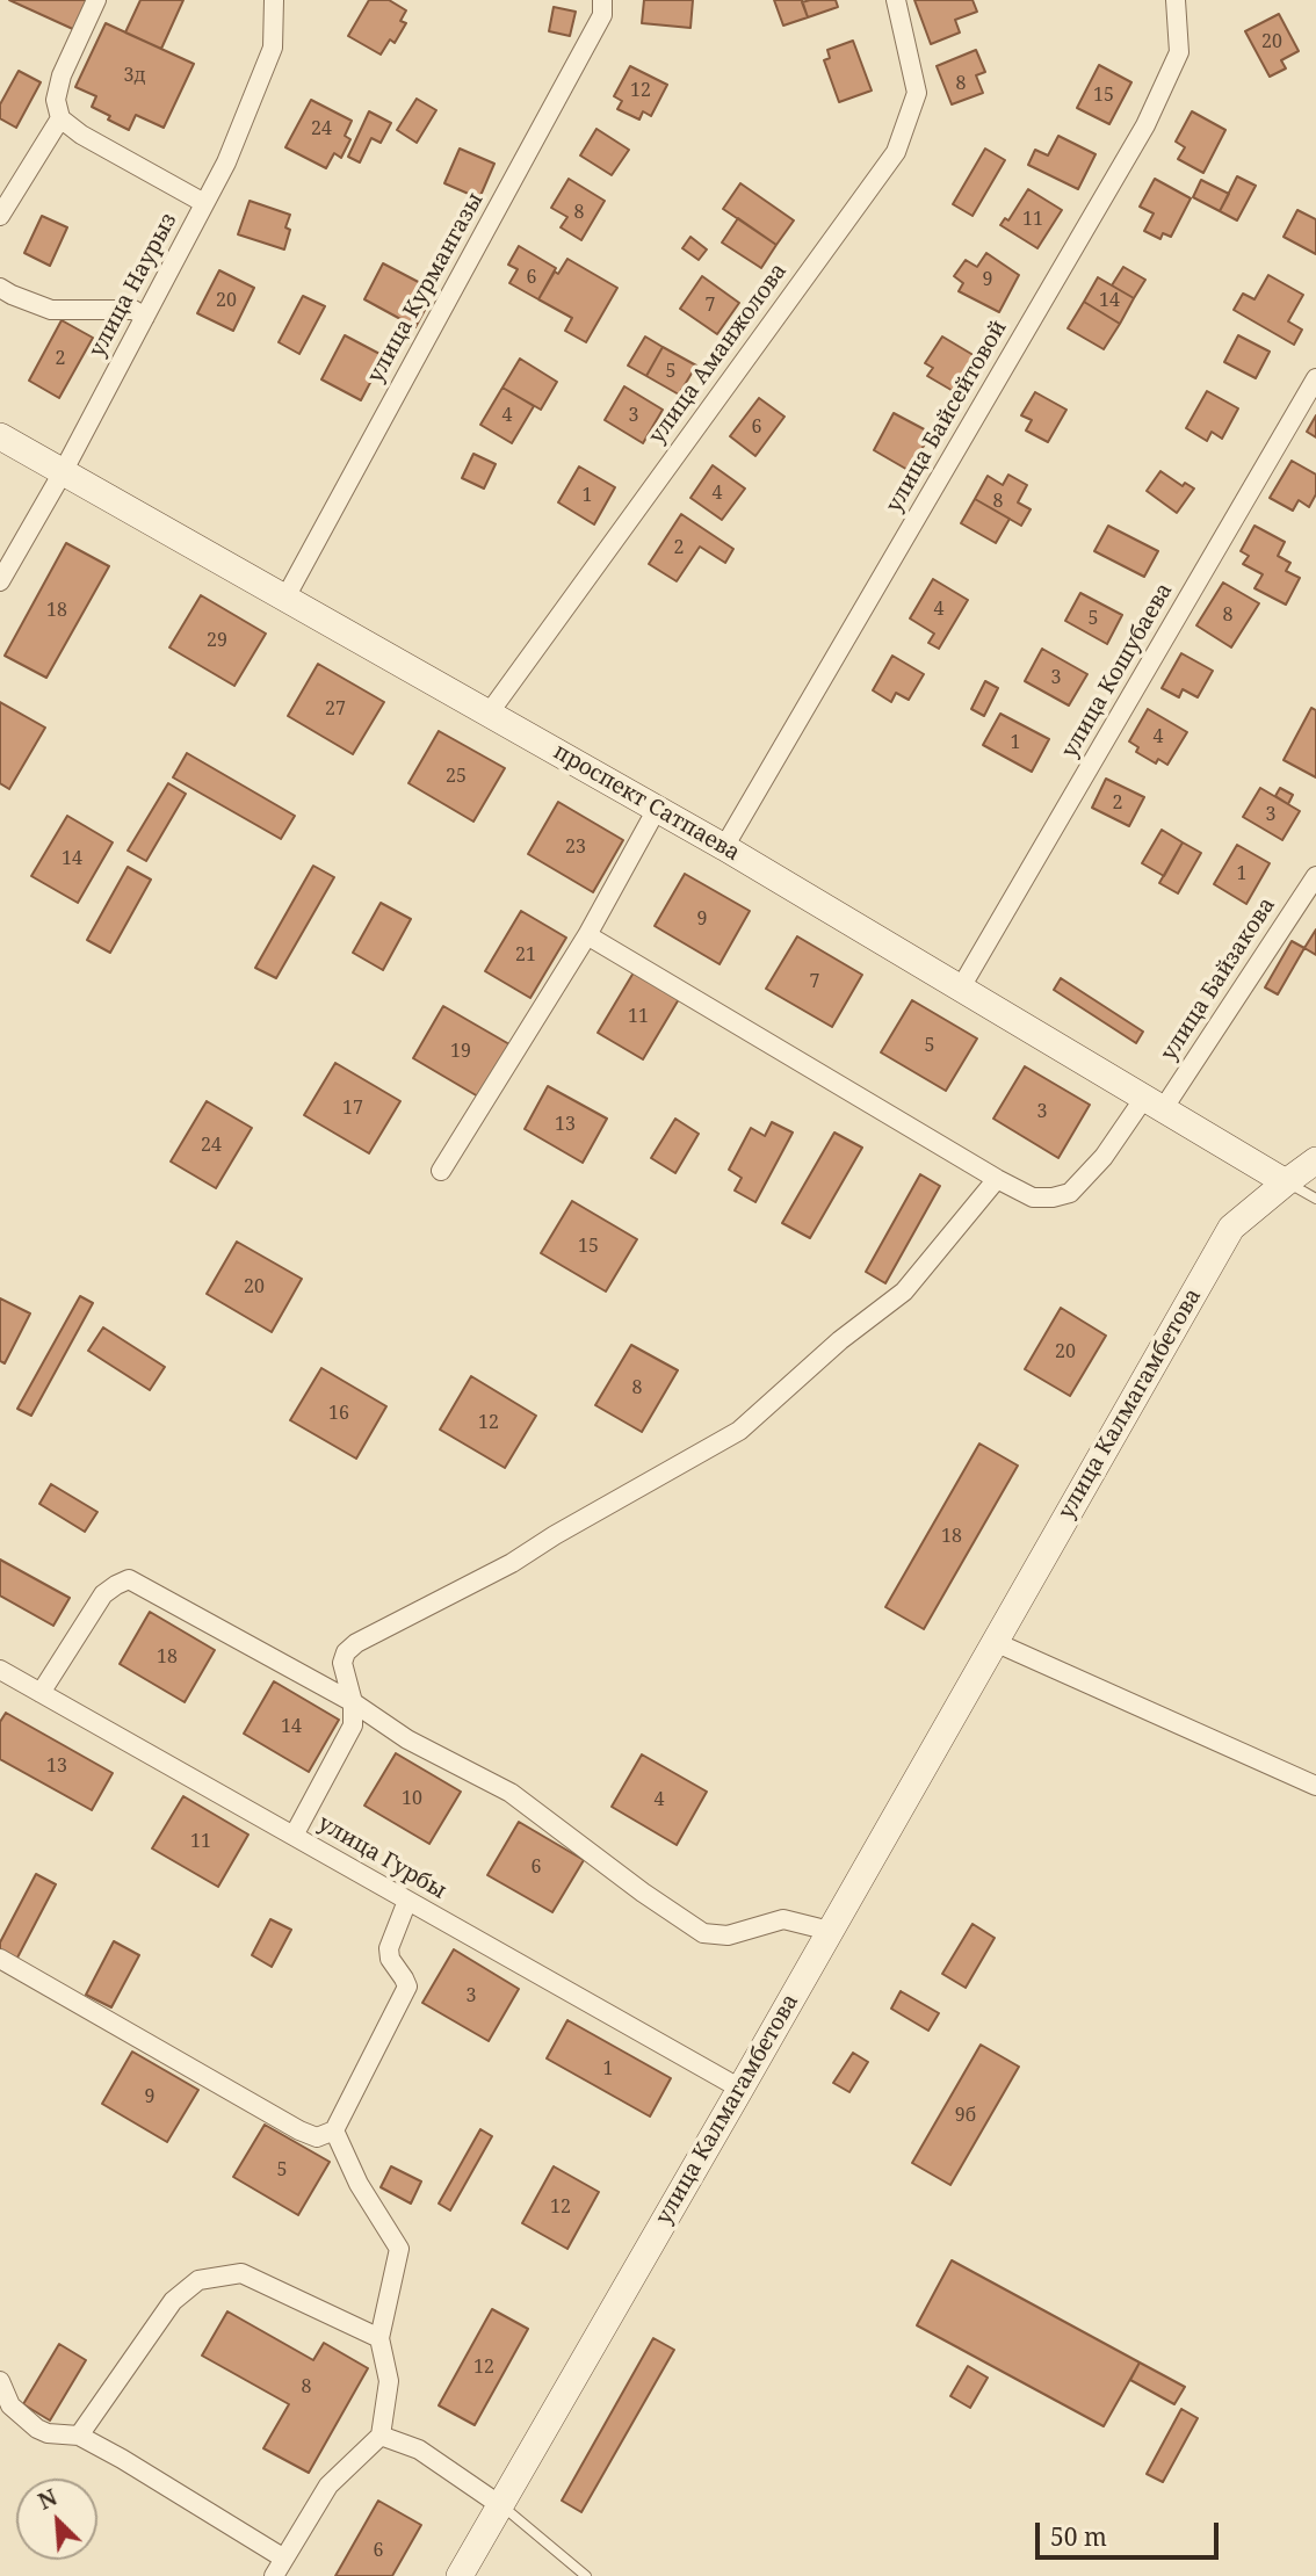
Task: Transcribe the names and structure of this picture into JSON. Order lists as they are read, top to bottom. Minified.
{"streets":{"street":["улица Наурыз","улица Курмангазы","улица Аманжолова","улица Байсейтовой","улица Кошубаева","проспект Сатпаева","улица Байзакова","улица Калмагамбетова","улица Гурбы"]},"crossings":[["улица Наурыз","проспект Сатпаева"],["улица Курмангазы","проспект Сатпаева"],["улица Аманжолова","проспект Сатпаева"],["улица Байсейтовой","проспект Сатпаева"],["улица Кошубаева","проспект Сатпаева"],["проспект Сатпаева","улица Байзакова"],["проспект Сатпаева","улица Калмагамбетова"],["улица Калмагамбетова","улица Гурбы"]],"house_numbers":["20","3д","8","12","15","24","8","11","6","9","20","14","7","2","5","4","3","6","4","1","8","2","4","18","8","5","29","3","27","4","1","25","2","3","23","14","1","9","21","7","11","5","19","17","3","13","24","15","20","20","8","16","12","18","18","14","13","10","4","11","6","3","1","9","9б","5","12","12","8","6"],"scale_bar":"50 m","north":"top left"}
